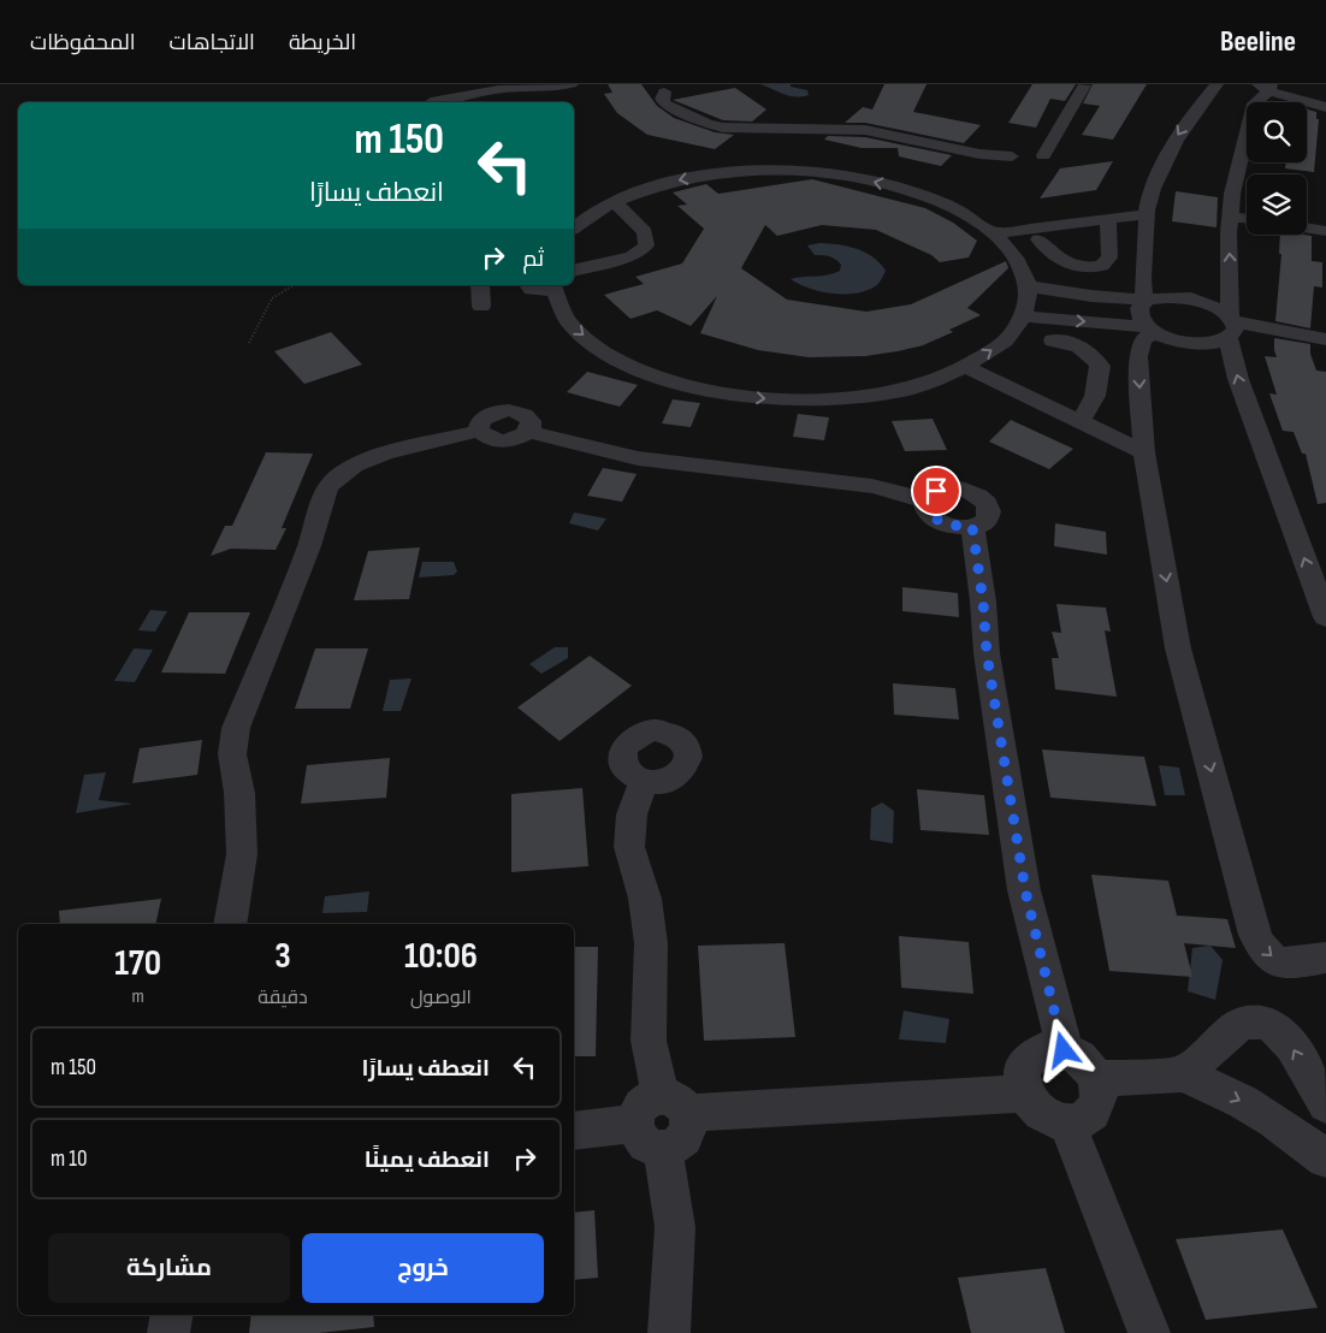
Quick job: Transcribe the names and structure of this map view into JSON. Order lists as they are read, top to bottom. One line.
{"page":{"header":"Beeline","nav":["الخريطة","الاتجاهات","المحفوظات"],"turn":["150 m","انعطف يسارًا"],"then":"ثم","eta":["10:06","الوصول","3","دقيقة","170","m"],"list":[{"name":"انعطف يسارًا","value":"150 m"},{"name":"انعطف يمينًا","value":"10 m"}],"buttons":["خروج","مشاركة"]}}
